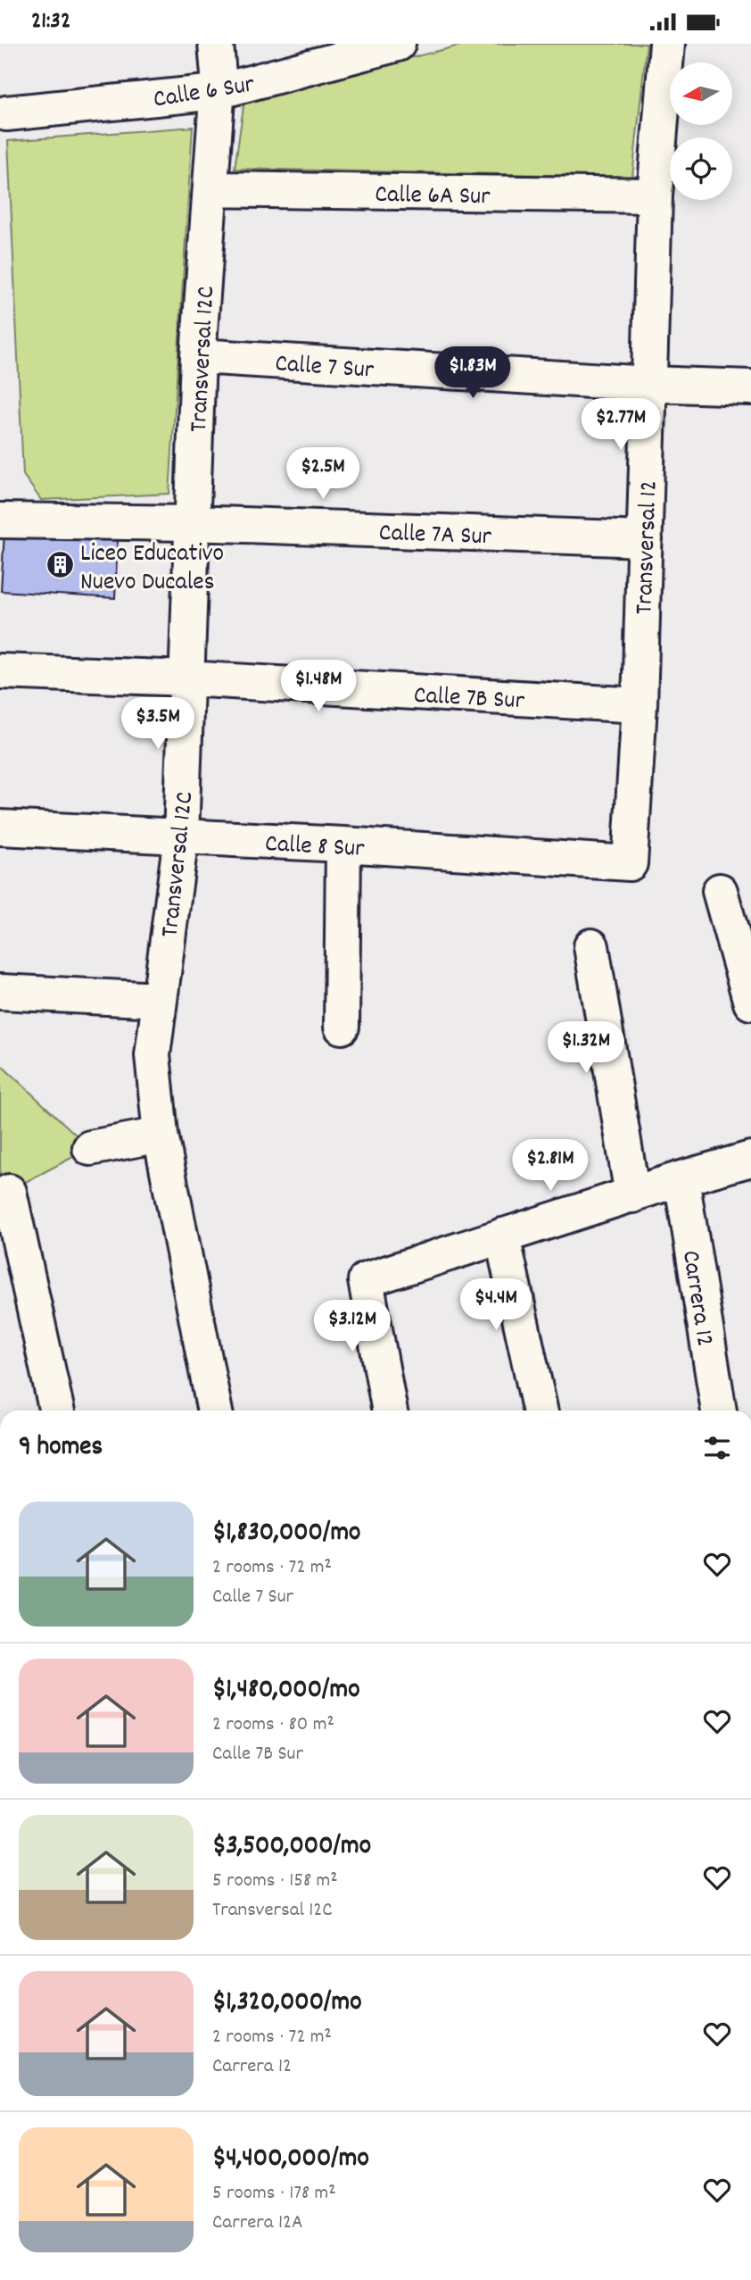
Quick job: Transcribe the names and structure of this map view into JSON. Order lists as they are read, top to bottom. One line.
{"streets":{"street":["Calle 6 Sur","Calle 6A Sur","Transversal 12C","Calle 7 Sur","Calle 7A Sur","Transversal 12","Calle 7B Sur","Calle 8 Sur","Carrera 12"]},"crossings":[["Calle 6 Sur","Transversal 12C"],["Calle 6A Sur","Transversal 12C"],["Calle 6A Sur","Transversal 12"],["Transversal 12C","Calle 7 Sur"],["Transversal 12C","Calle 7A Sur"],["Transversal 12C","Calle 7B Sur"],["Transversal 12C","Calle 8 Sur"],["Calle 7 Sur","Transversal 12"],["Calle 7A Sur","Transversal 12"],["Transversal 12","Calle 7B Sur"],["Transversal 12","Calle 8 Sur"]],"places":{"building":["Liceo Educativo Nuevo Ducales"]},"north":"left","page":{"status":"21:32","price":["$1.83M","$2.77M","$2.5M","$1.48M","$3.5M","$1.32M","$2.81M","$4.4M","$3.12M"],"heading":"9 homes","list":[{"name":"$1,830,000/mo","note":"2 rooms · 72 m² · Calle 7 Sur"},{"name":"$1,480,000/mo","note":"2 rooms · 80 m² · Calle 7B Sur"},{"name":"$3,500,000/mo","note":"5 rooms · 158 m² · Transversal 12C"},{"name":"$1,320,000/mo","note":"2 rooms · 72 m² · Carrera 12"},{"name":"$4,400,000/mo","note":"5 rooms · 178 m² · Carrera 12A"}]}}
